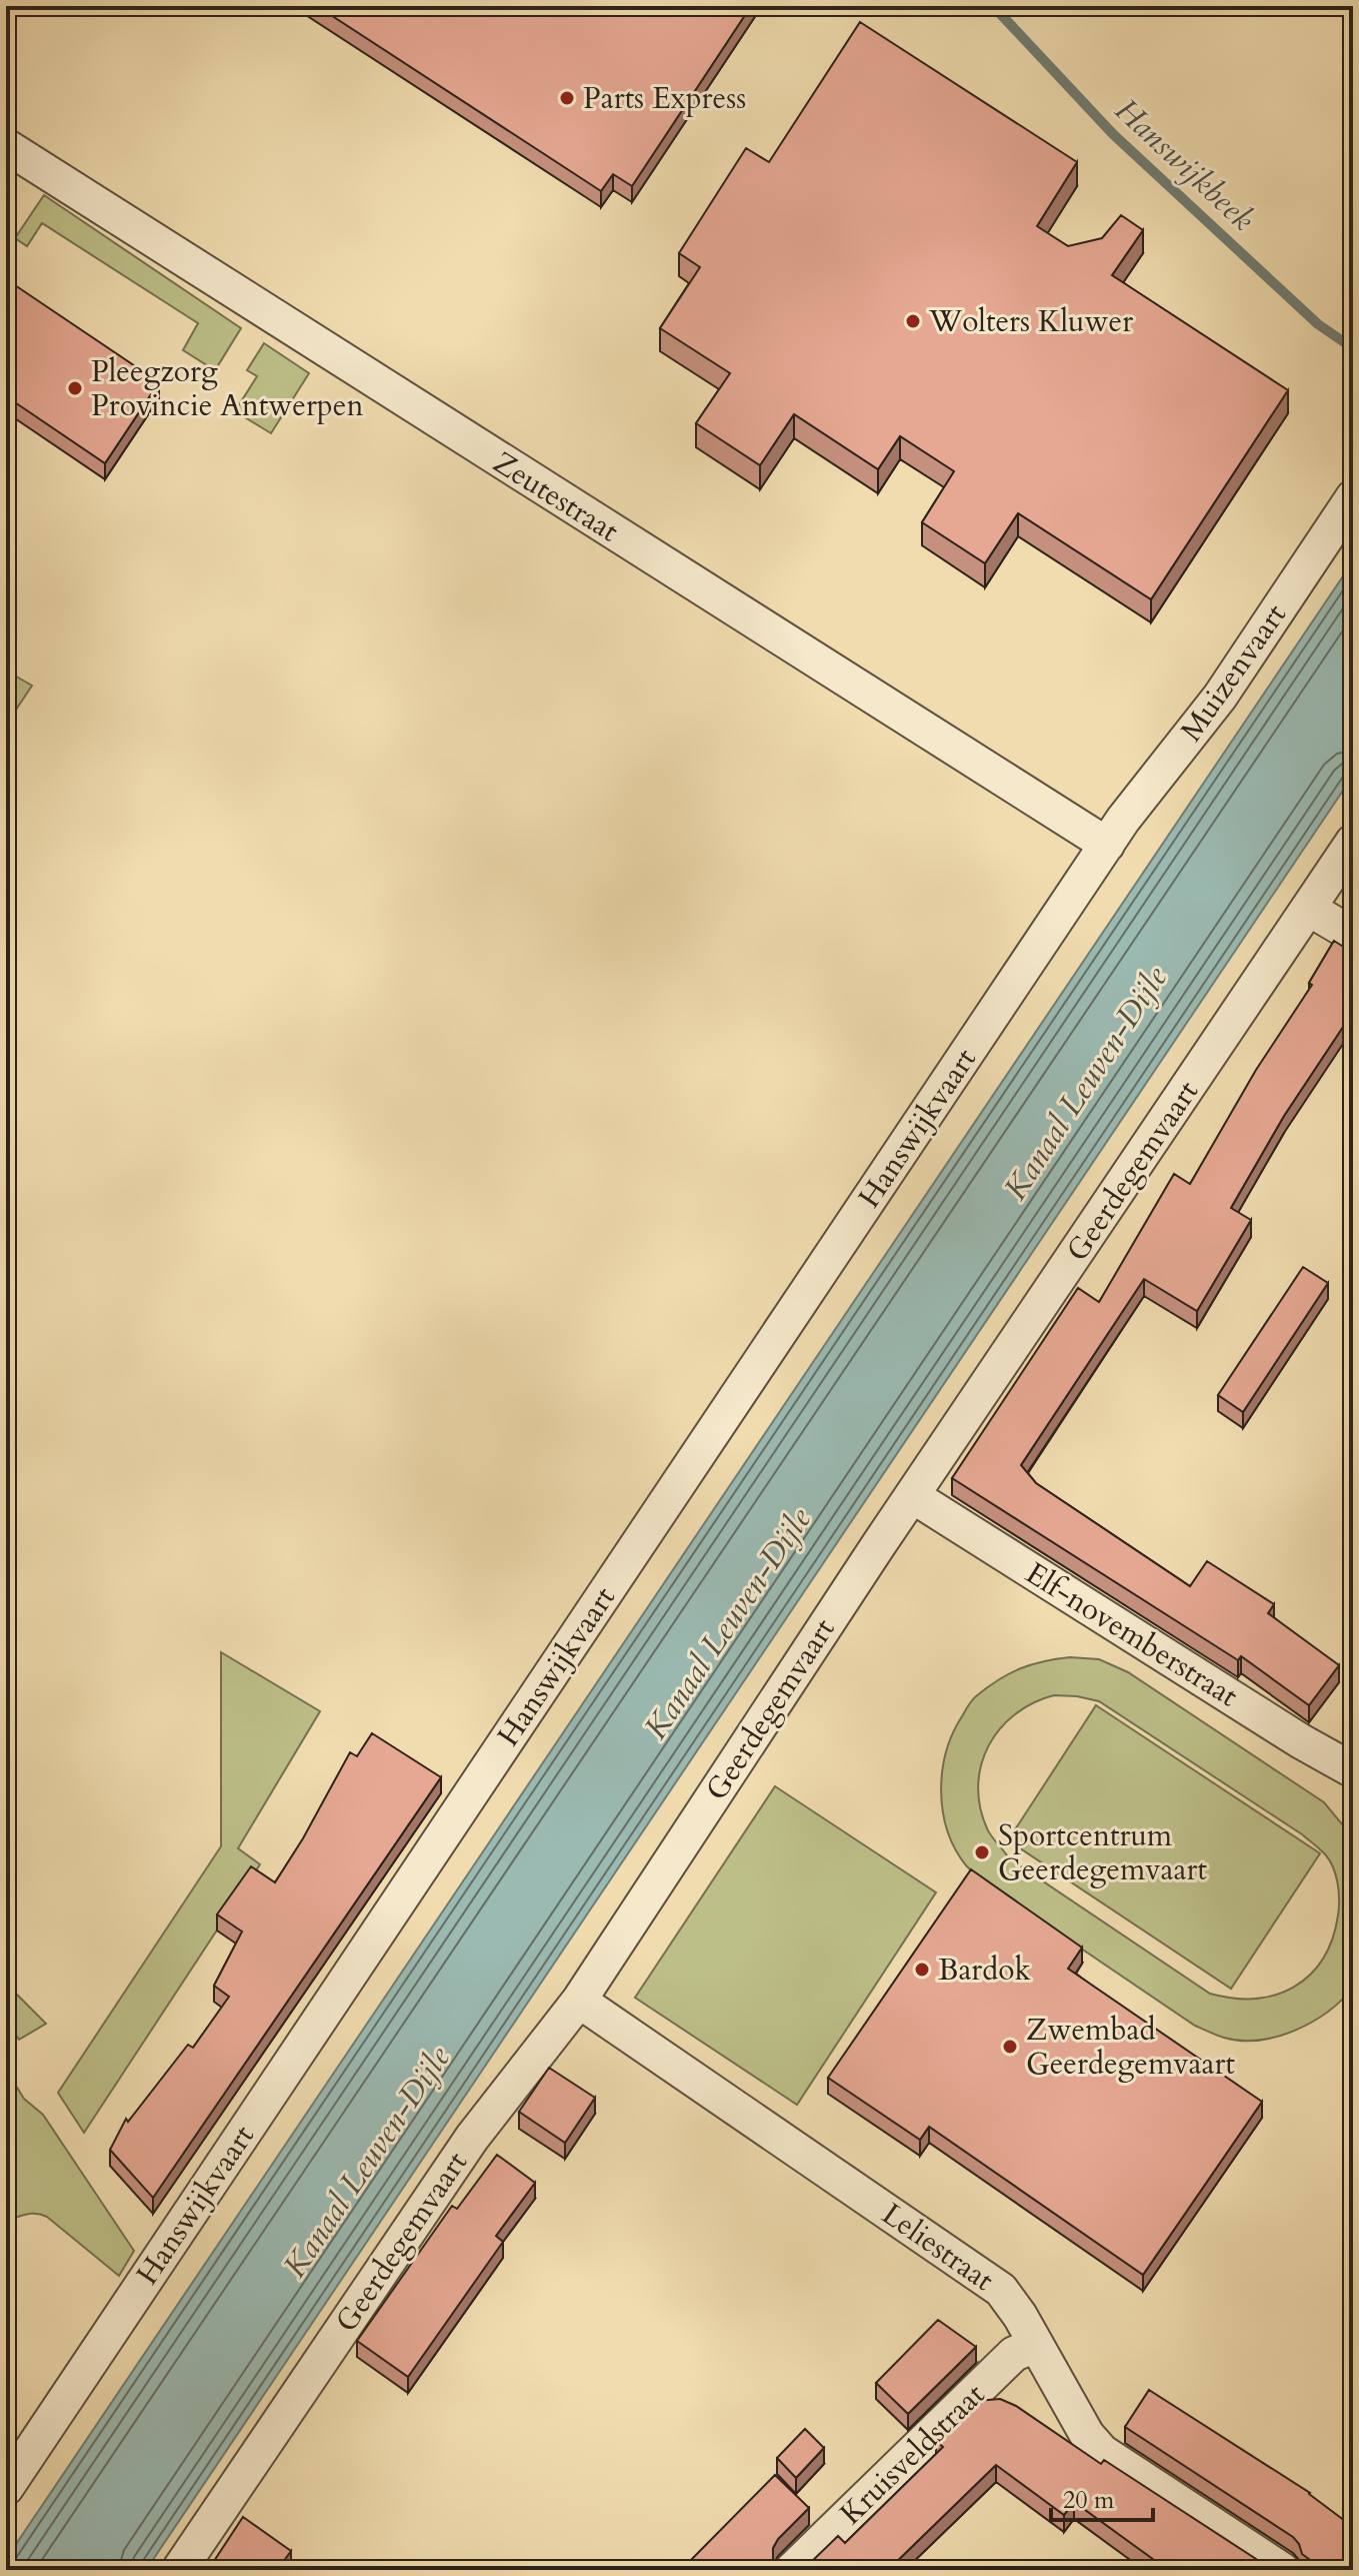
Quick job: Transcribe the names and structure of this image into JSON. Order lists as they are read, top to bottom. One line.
{"streets":{"street":["Zeutestraat","Muizenvaart","Hanswijkvaart","Geerdegemvaart","Elf-novemberstraat","Leliestraat","Kruisveldstraat"]},"crossings":[["Zeutestraat","Muizenvaart"],["Zeutestraat","Hanswijkvaart"],["Muizenvaart","Hanswijkvaart"],["Geerdegemvaart","Elf-novemberstraat"],["Geerdegemvaart","Leliestraat"],["Leliestraat","Kruisveldstraat"]],"water":["Hanswijkbeek","Kanaal Leuven-Dijle"],"places":["Parts Express","Wolters Kluwer","Pleegzorg Provincie Antwerpen","Sportcentrum Geerdegemvaart","Bardok","Zwembad Geerdegemvaart"],"scale_bar":"20 m"}
